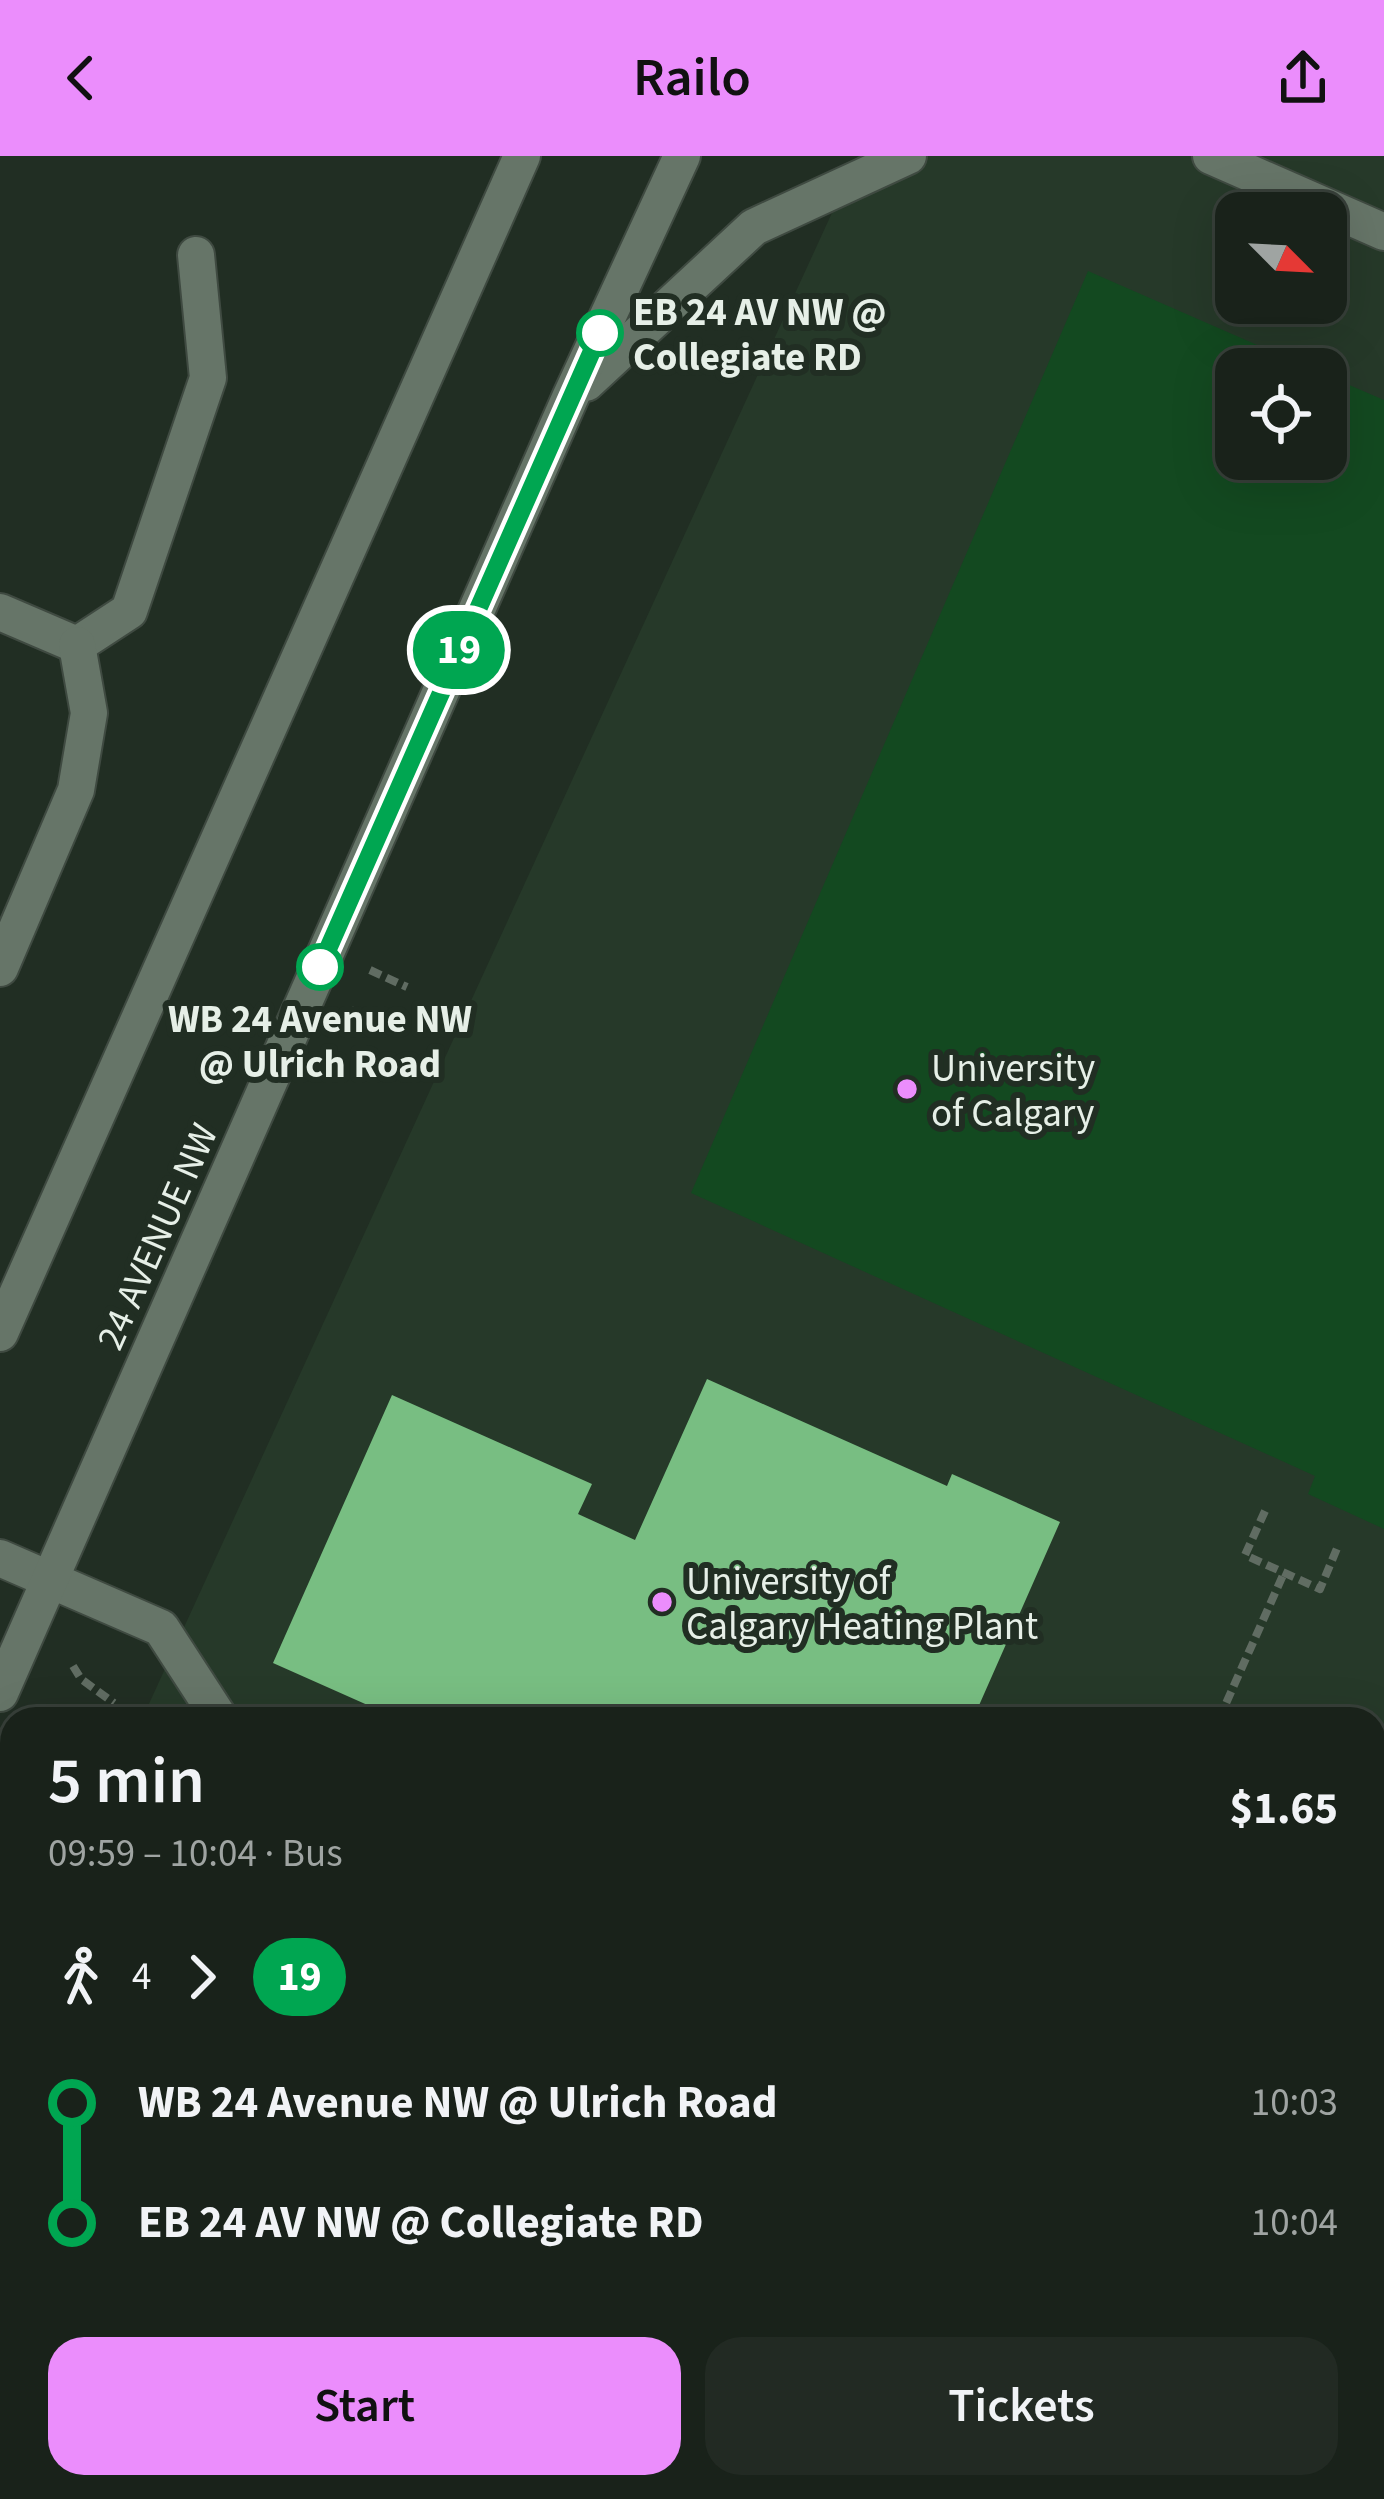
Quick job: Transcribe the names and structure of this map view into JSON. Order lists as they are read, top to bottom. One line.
{"streets":{"street":["24 AVENUE NW"]},"places":["EB 24 AV NW @ Collegiate RD","WB 24 Avenue NW @ Ulrich Road","University of Calgary","University of Calgary Heating Plant"],"lines":["bus line 19"],"north":"bottom right","page":{"header":"Railo","on_map":"19","heading":["5 min","09:59 – 10:04 · Bus","$1.65"],"legs":["4","19"],"list":[{"name":"WB 24 Avenue NW @ Ulrich Road","value":"10:03"},{"name":"EB 24 AV NW @ Collegiate RD","value":"10:04"}],"buttons":["Start","Tickets"]}}
